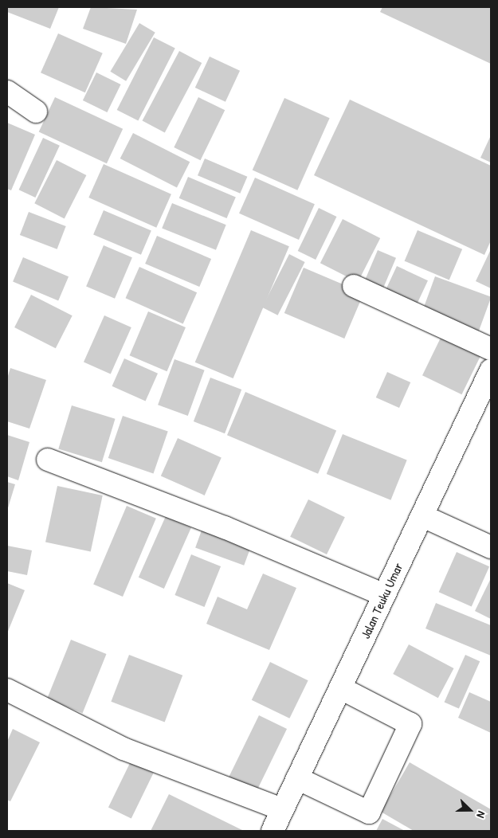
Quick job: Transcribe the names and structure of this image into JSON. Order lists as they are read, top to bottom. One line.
{"streets":{"street":["Jalan Teuku Umar"]},"north":"right"}
